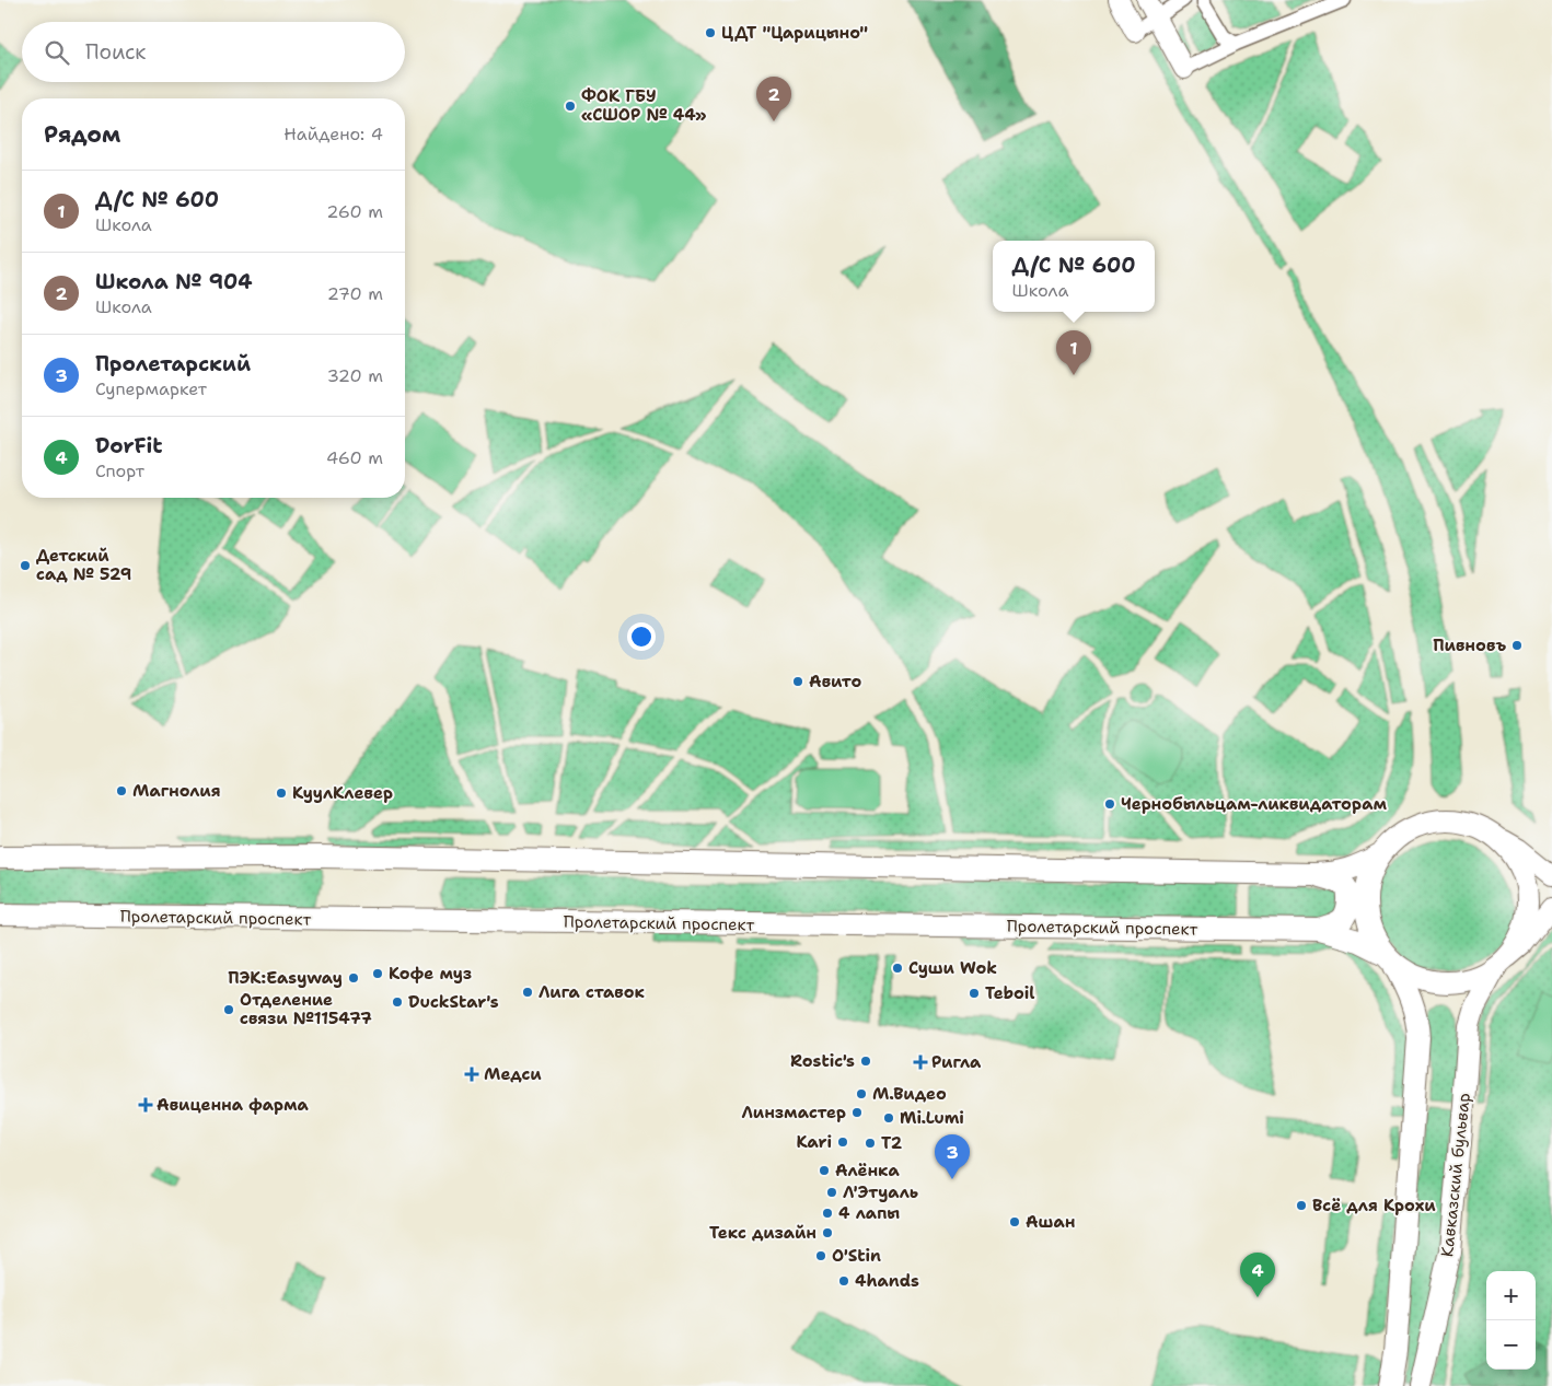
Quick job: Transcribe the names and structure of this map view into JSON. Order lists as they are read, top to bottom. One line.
{"streets":{"main road":["Пролетарский проспект","Кавказский бульвар"]},"crossings":[["Пролетарский проспект","Кавказский бульвар"]],"places":{"other":["ЦДТ \"Царицыно\"","ФОК ГБУ «СШОР № 44»","Детский сад № 529","Пивновъ","Авито","Магнолия","КуулКлевер","Чернобыльцам-ликвидаторам","Суши Wok","Кофе муз","ПЭК:Easyway","Лига ставок","Teboil","DuckStar's","Отделение связи №115477","Rostic's","М.Видео","Линзмастер","Mi.Lumi","Kari","T2","Алёнка","Л'Этуаль","Всё для Крохи","4 лапы","Ашан","Текс дизайн","O'Stin","4hands"],"health":["Ригла","Медси","Авиценна фарма"]},"page":{"search":"Поиск","pins":["2","1","3","4"],"heading":["Рядом","Найдено: 4"],"list":[{"mark":"1","name":"Д/C № 600","note":"Школа","value":"260 m"},{"mark":"2","name":"Школа № 904","note":"Школа","value":"270 m"},{"mark":"3","name":"Пролетарский","note":"Супермаркет","value":"320 m"},{"mark":"4","name":"DorFit","note":"Спорт","value":"460 m"}],"popup":["Д/C № 600","Школа"],"map_buttons":["+","−"]}}
